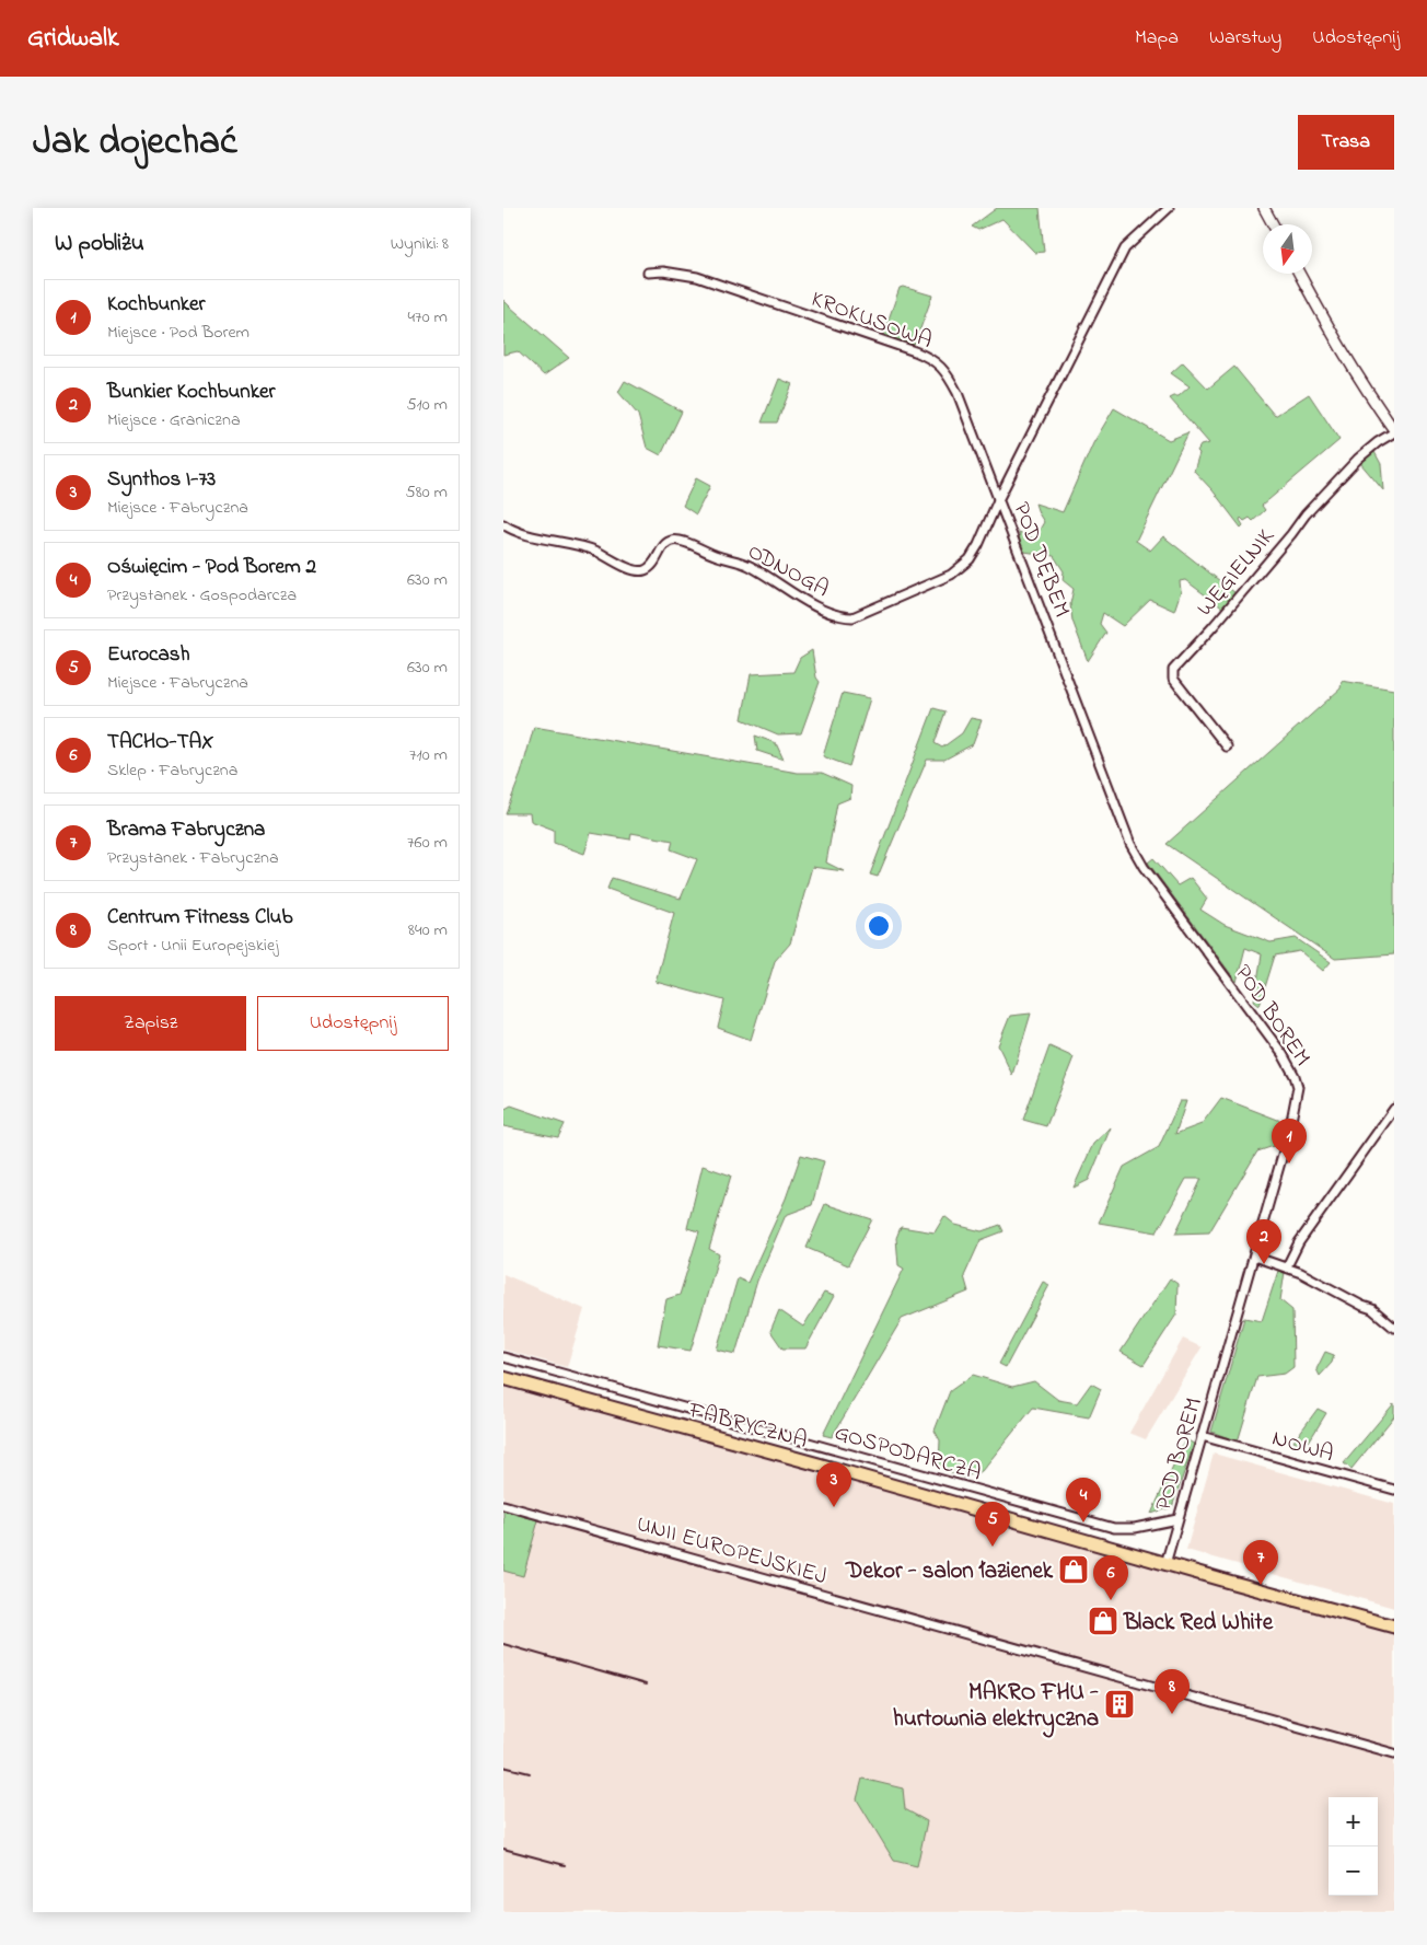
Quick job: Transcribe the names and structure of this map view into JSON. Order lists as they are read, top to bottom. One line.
{"streets":{"main road":["FABRYCZNA"],"street":["KROKUSOWA","POD DĘBEM","ODNOGA","WĘGIELNIK","POD BOREM","NOWA","GOSPODARCZA","UNII EUROPEJSKIEJ"]},"crossings":[["KROKUSOWA","POD DĘBEM"],["KROKUSOWA","ODNOGA"],["POD DĘBEM","ODNOGA"],["POD DĘBEM","POD BOREM"],["POD BOREM","FABRYCZNA"],["POD BOREM","NOWA"],["POD BOREM","GOSPODARCZA"]],"places":{"shop":["Dekor - salon łazienek","Black Red White"],"building":["MAKRO FHU - hurtownia elektryczna"]},"north":"bottom","page":{"header":"Gridwalk","nav":["Mapa","Warstwy","Udostępnij"],"title":"Jak dojechać","buttons":["Trasa",["Zapisz","Udostępnij"]],"heading":["W pobliżu","Wyniki: 8"],"list":[{"mark":"1","name":"Kochbunker","note":"Miejsce · Pod Borem","value":"470 m"},{"mark":"2","name":"Bunkier Kochbunker","note":"Miejsce · Graniczna","value":"510 m"},{"mark":"3","name":"Synthos I-73","note":"Miejsce · Fabryczna","value":"580 m"},{"mark":"4","name":"Oświęcim - Pod Borem 2","note":"Przystanek · Gospodarcza","value":"630 m"},{"mark":"5","name":"Eurocash","note":"Miejsce · Fabryczna","value":"630 m"},{"mark":"6","name":"TACHO-TAX","note":"Sklep · Fabryczna","value":"710 m"},{"mark":"7","name":"Brama Fabryczna","note":"Przystanek · Fabryczna","value":"760 m"},{"mark":"8","name":"Centrum Fitness Club","note":"Sport · Unii Europejskiej","value":"840 m"}],"pins":["1","2","3","4","5","7","6","8"],"map_buttons":["+","−"]}}
